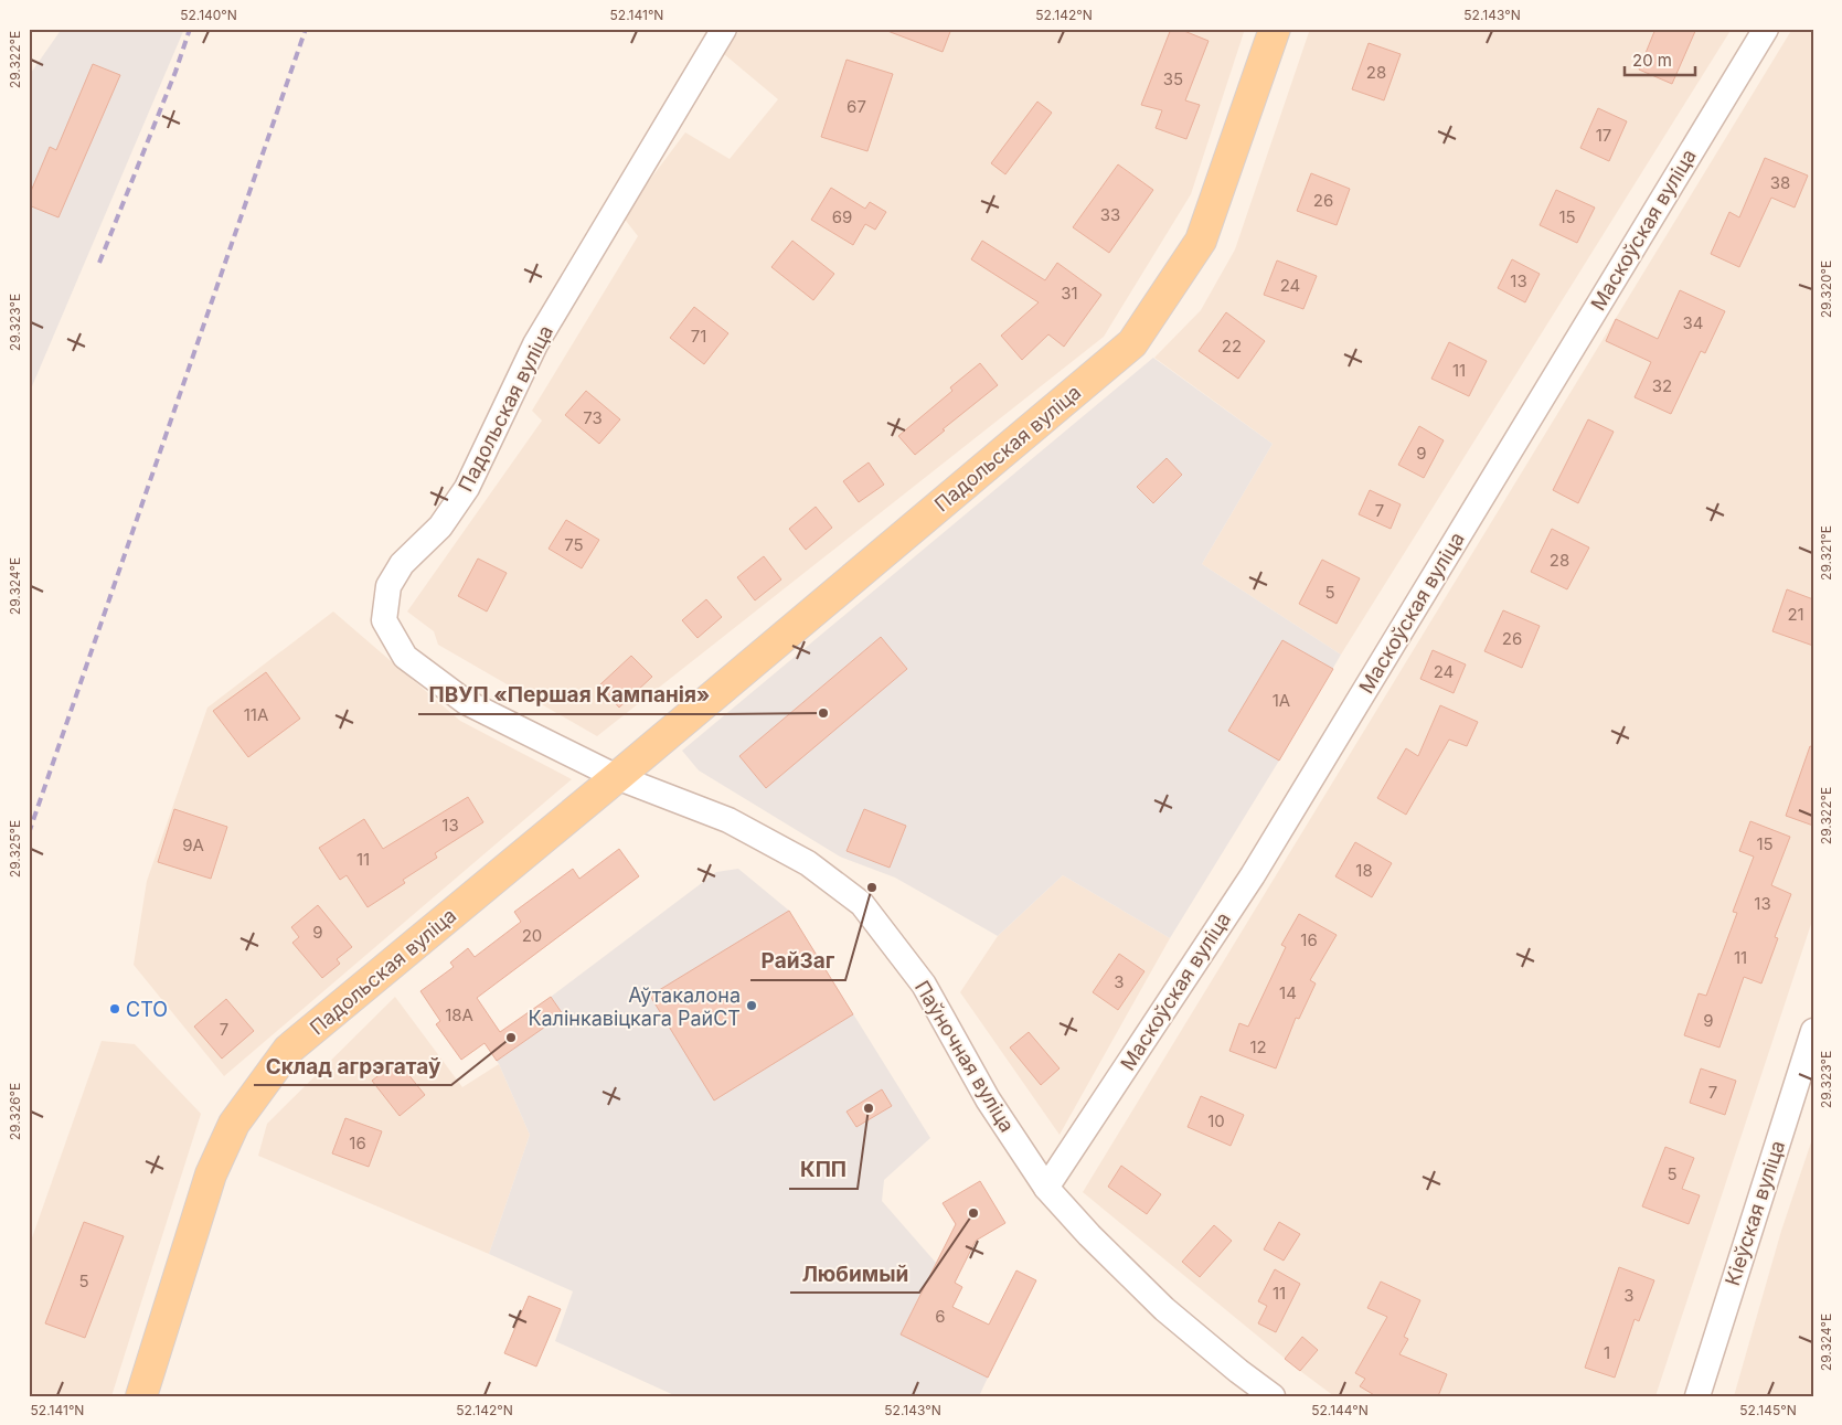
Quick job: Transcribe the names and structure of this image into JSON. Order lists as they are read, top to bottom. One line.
{"streets":{"main road":["Падольская вуліца"],"street":["Маскоўская вуліца","Паўночная вуліца","Кіеўская вуліца"]},"crossings":[["Маскоўская вуліца","Паўночная вуліца"],["Падольская вуліца","Паўночная вуліца"]],"places":["ПВУП «Першая Кампанія»","РайЗаг","Аўтакалона Калінкавіцкага РайСТ","СТО","Склад агрэгатаў","КПП","Любимый"],"house_numbers":["28","35","67","17","38","26","33","69","15","13","24","31","34","71","22","11","32","73","9","7","75","28","5","21","26","24","1А","11А","13","15","9А","11","18","13","9","20","16","11","3","14","18А","9","7","12","7","10","16","5","5","11","3","6","1"],"scale_bar":"20 m","coordinates":["52.140°N","52.141°N","52.142°N","52.143°N","29.322°E","29.320°E","29.323°E","29.321°E","29.324°E","29.325°E","29.326°E","52.144°N","52.145°N"]}
